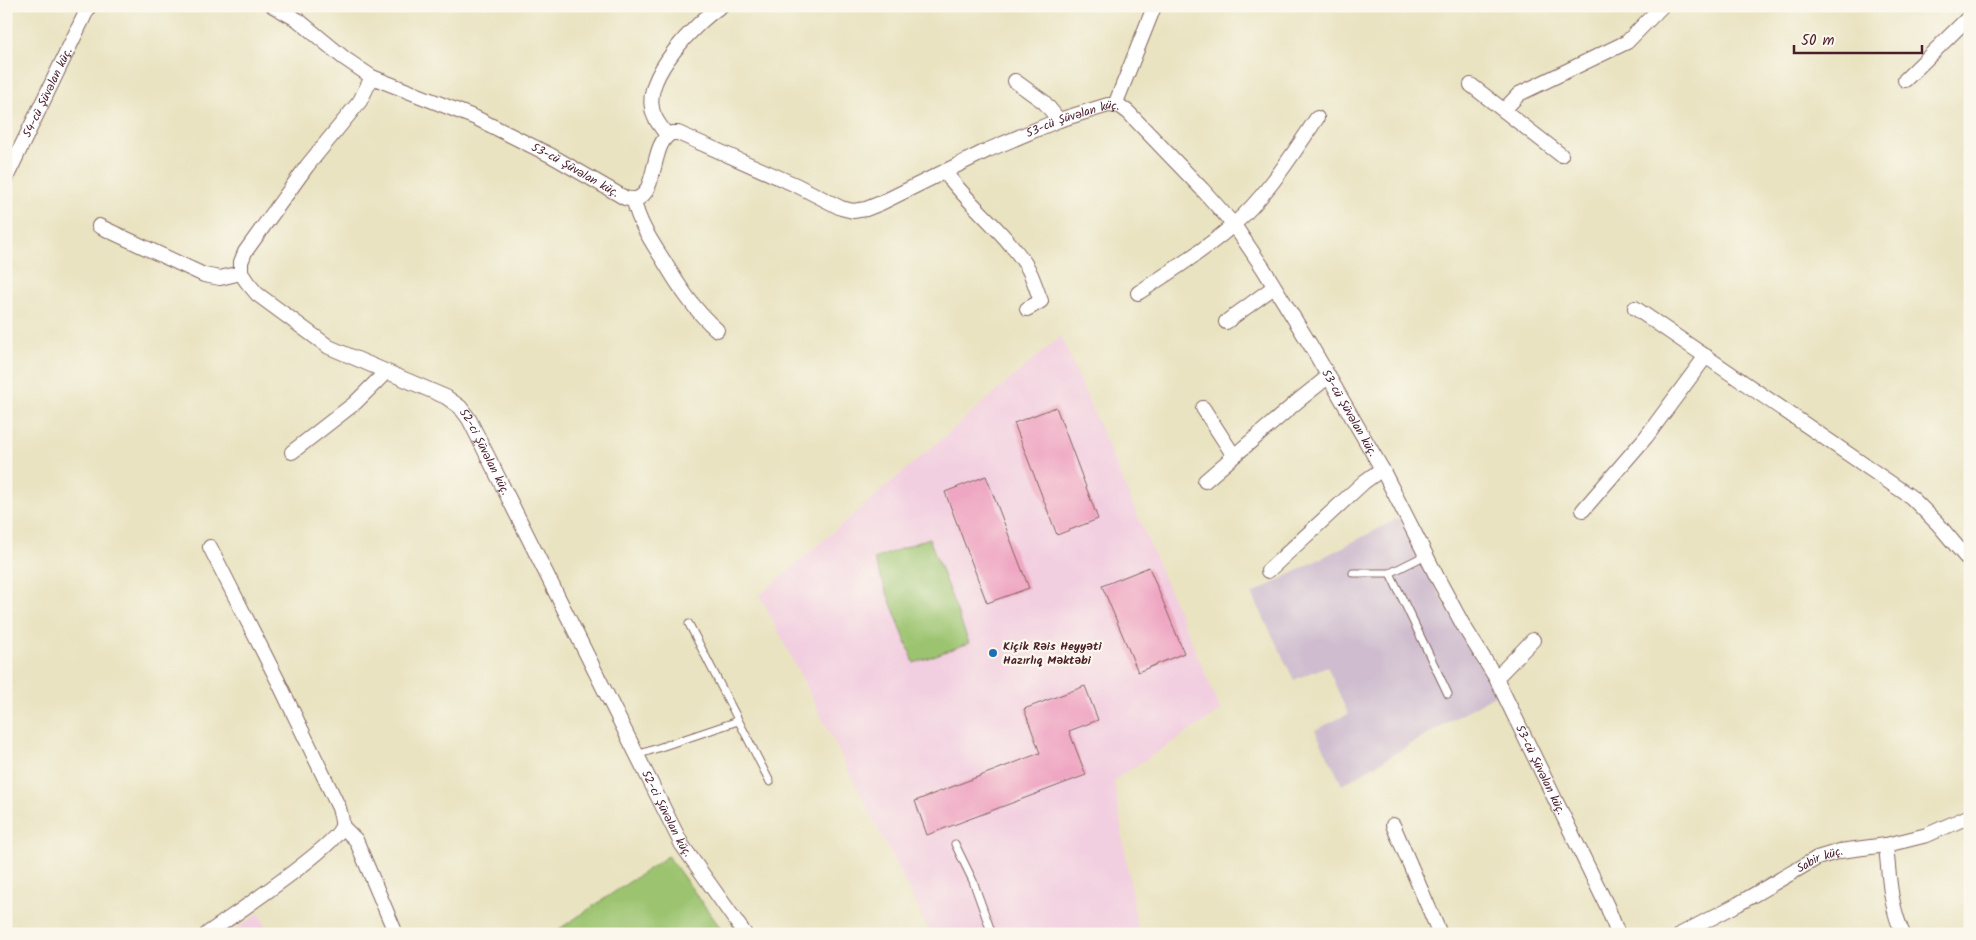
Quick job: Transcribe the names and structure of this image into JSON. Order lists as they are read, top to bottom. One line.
{"streets":{"street":["54-cü Şüvəlan küç.","53-cü Şüvəlan küç.","52-ci Şüvəlan küç.","Sabir küç."]},"places":["Kiçik Rəis Heyyəti Hazırlıq Məktəbi"],"scale_bar":"50 m"}
